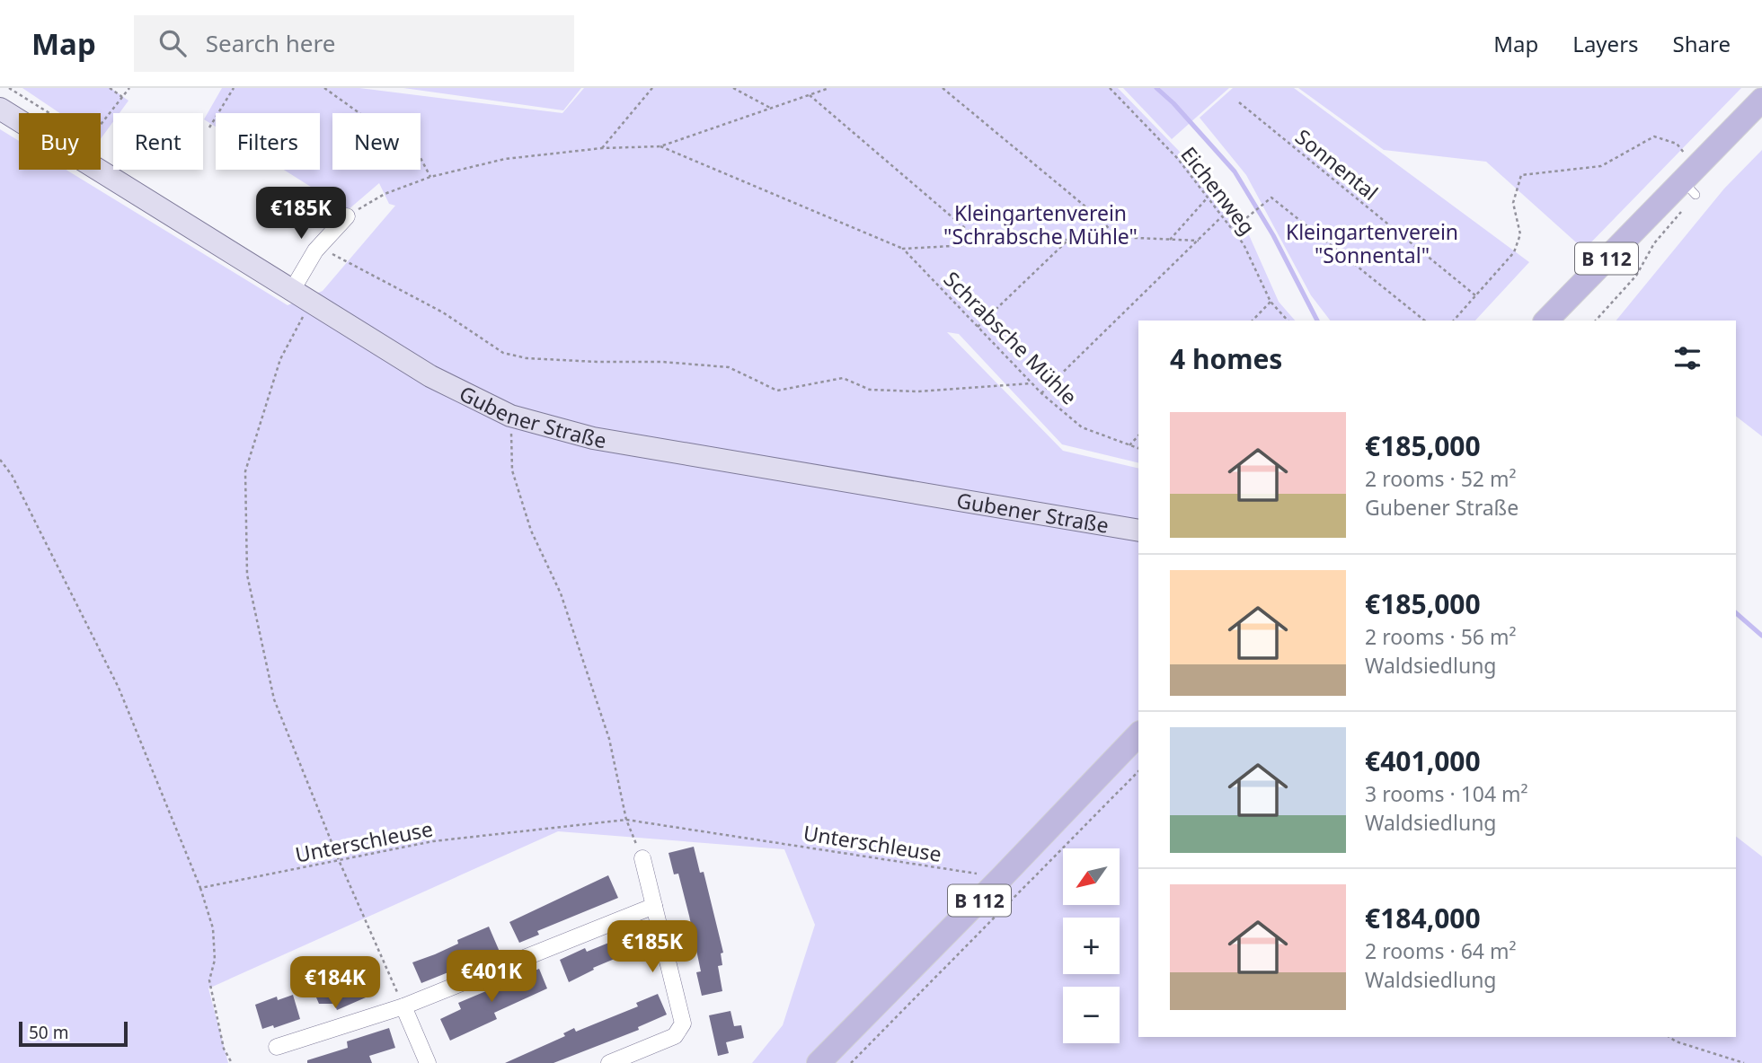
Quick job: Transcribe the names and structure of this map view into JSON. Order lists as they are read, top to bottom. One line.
{"streets":{"main road":["B 112","Gubener Straße"],"path":["Sonnental","Eichenweg","Schrabsche Mühle","Unterschleuse"]},"crossings":[["B 112","Unterschleuse"]],"parks":["Kleingartenverein \"Schrabsche Mühle\"","Kleingartenverein \"Sonnental\""],"scale_bar":"50 m","north":"bottom left","page":{"header":"Map","search":"Search here","nav":["Map","Layers","Share"],"chip":["Buy","Rent","Filters","New"],"price":["€185K","€185K","€401K","€184K"],"heading":"4 homes","list":[{"name":"€185,000","note":"2 rooms · 52 m² · Gubener Straße"},{"name":"€185,000","note":"2 rooms · 56 m² · Waldsiedlung"},{"name":"€401,000","note":"3 rooms · 104 m² · Waldsiedlung"},{"name":"€184,000","note":"2 rooms · 64 m² · Waldsiedlung"}],"map_buttons":["+","−"],"scale":"50 m"}}
